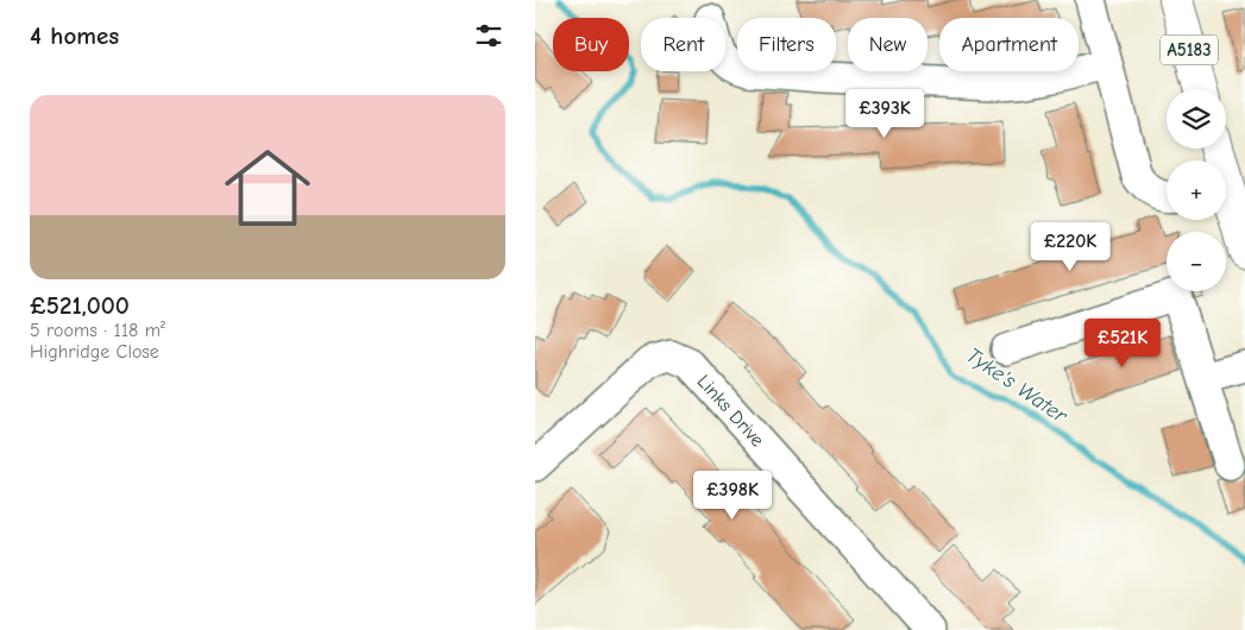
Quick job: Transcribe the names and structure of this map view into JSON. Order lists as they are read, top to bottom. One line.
{"streets":{"main road":["A5183"],"street":["Links Drive"]},"water":["Tyke's Water"],"page":{"heading":"4 homes","chip":["Buy","Rent","Filters","New","Apartment"],"list":[{"name":"£521,000","note":"5 rooms · 118 m² · Highridge Close"}],"map_buttons":["+","−"],"price":["£393K","£220K","£521K","£398K"]}}
